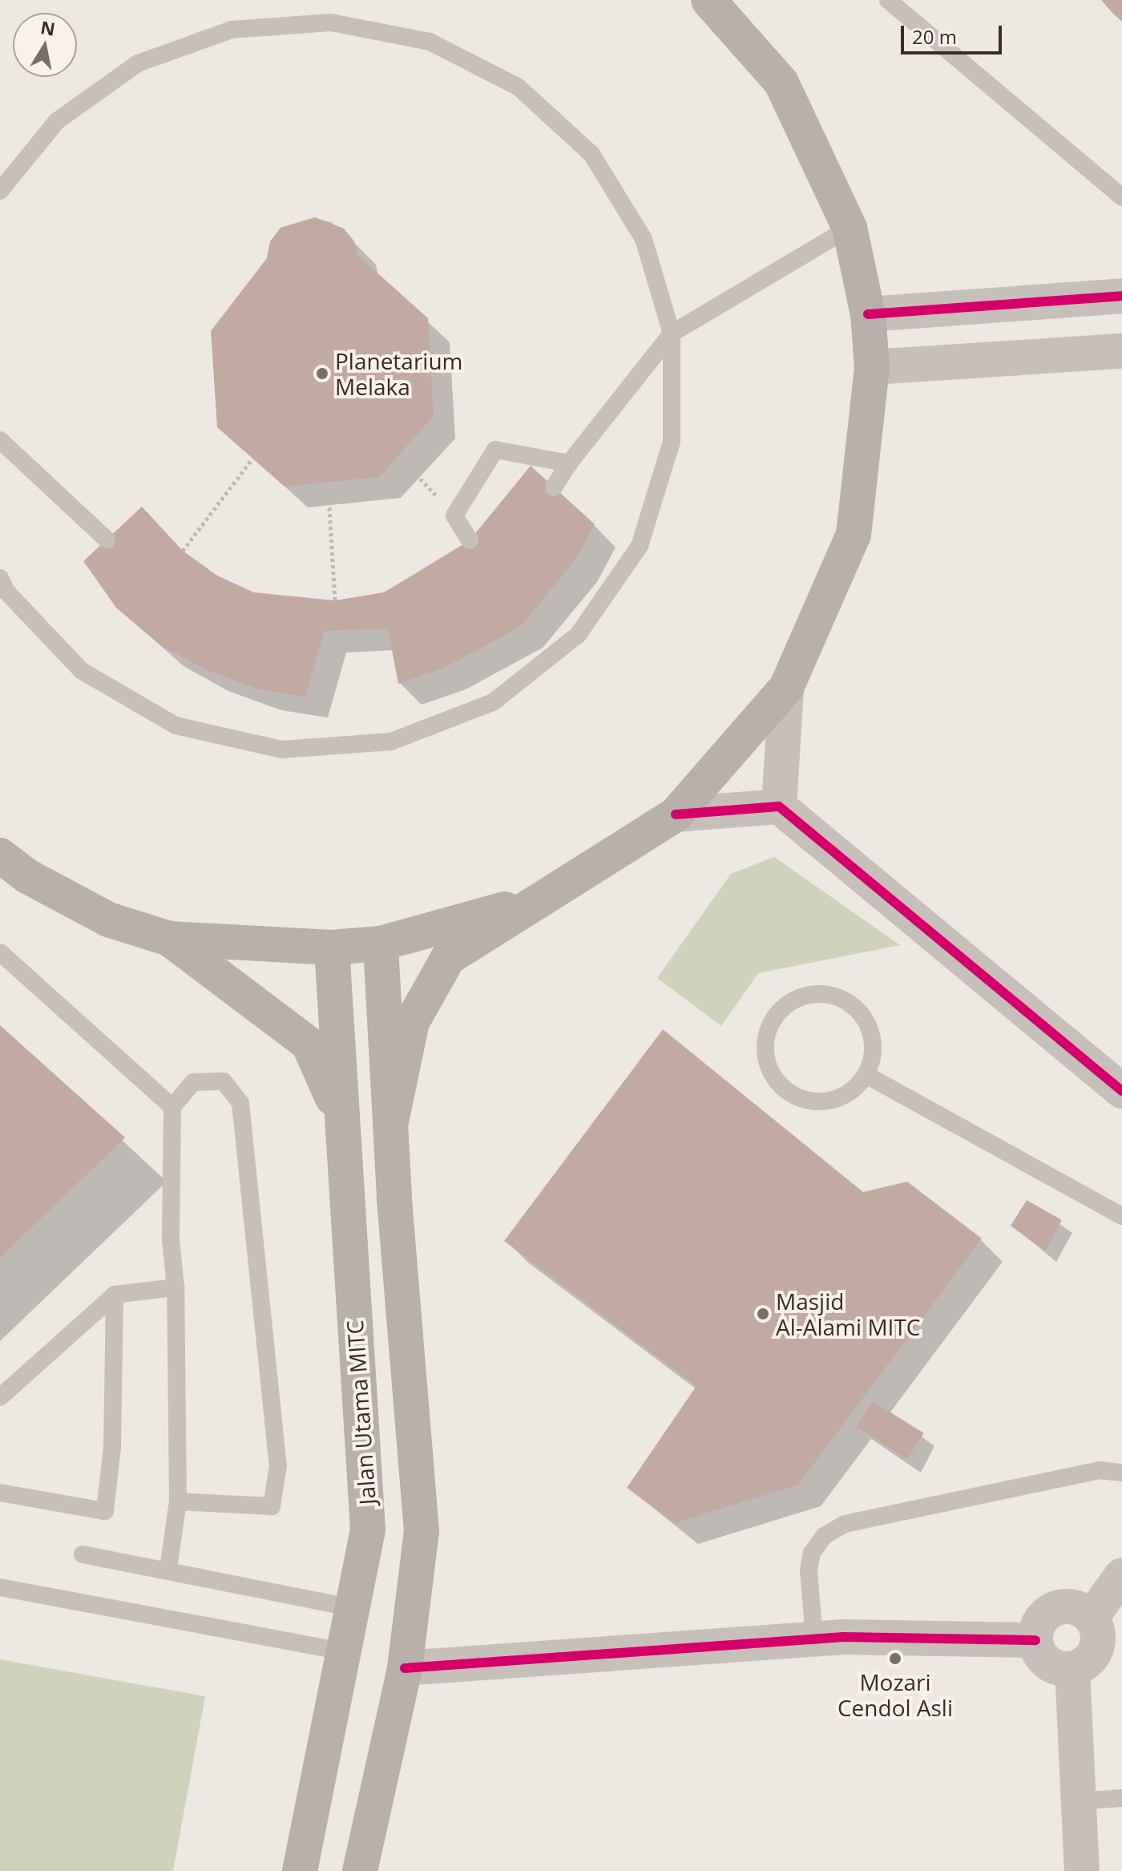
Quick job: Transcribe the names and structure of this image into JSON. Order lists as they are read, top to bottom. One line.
{"streets":{"main road":["Jalan Utama MITC"]},"places":["Planetarium Melaka","Masjid Al-Alami MITC","Mozari Cendol Asli"],"scale_bar":"20 m","north":"top"}
